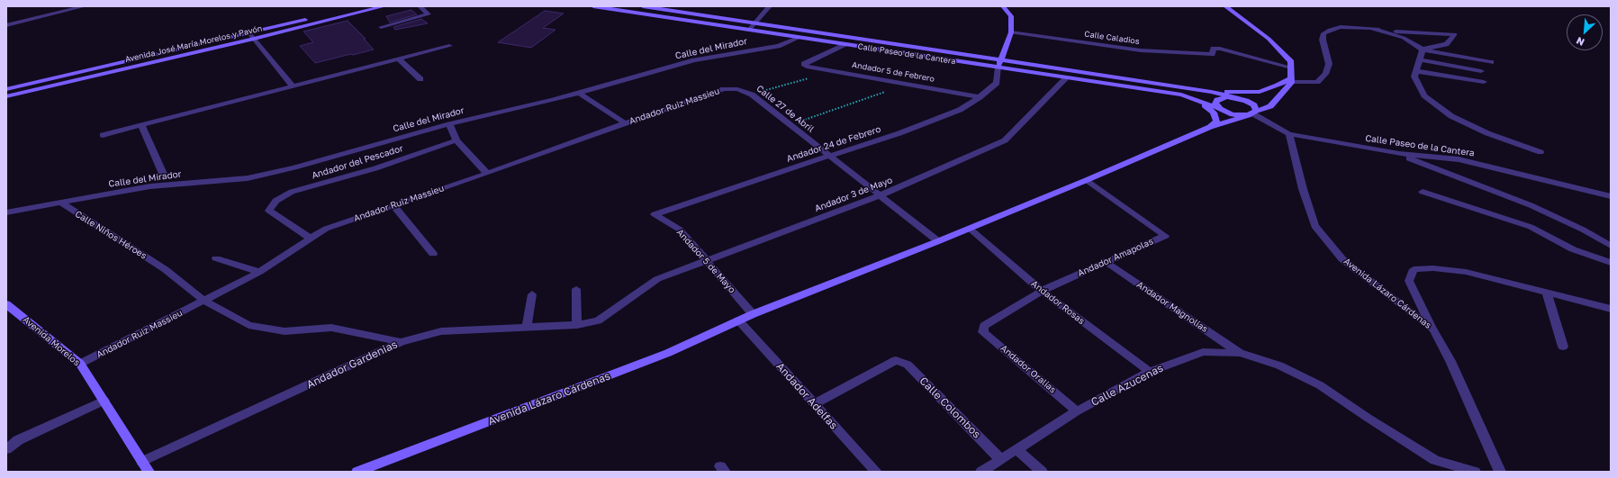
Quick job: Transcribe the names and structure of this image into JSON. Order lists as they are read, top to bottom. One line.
{"streets":{"main road":["Avenida José María Morelos y Pavón","Calle Paseo de la Cantera","Avenida Lázaro Cárdenas","Avenida Morelos"],"street":["Calle Caladios","Calle del Mirador","Andador 5 de Febrero","Andador Ruiz Massieu","Calle 27 de Abril","Andador 24 de Febrero","Andador del Pescador","Andador 3 de Mayo","Calle Niños Héroes","Andador Amapolas","Andador 5 de Mayo","Andador Rosas","Andador Magnolias","Andador Gardenias","Andador Oralias","Calle Azucenas","Andador Adelfas","Calle Colombos"]},"crossings":[["Calle del Mirador","Calle Paseo de la Cantera"],["Calle del Mirador","Calle Niños Héroes"],["Calle Paseo de la Cantera","Andador 5 de Febrero"],["Calle Paseo de la Cantera","Andador 24 de Febrero"],["Calle Paseo de la Cantera","Andador 3 de Mayo"],["Calle Paseo de la Cantera","Avenida Lázaro Cárdenas"],["Andador 5 de Febrero","Andador 24 de Febrero"],["Andador Ruiz Massieu","Calle 27 de Abril"],["Andador Ruiz Massieu","Andador del Pescador"],["Andador Ruiz Massieu","Calle Niños Héroes"],["Andador Ruiz Massieu","Avenida Morelos"],["Calle 27 de Abril","Andador 24 de Febrero"],["Calle 27 de Abril","Andador 3 de Mayo"],["Calle 27 de Abril","Avenida Lázaro Cárdenas"],["Andador 24 de Febrero","Andador 5 de Mayo"],["Andador 3 de Mayo","Andador 5 de Mayo"],["Andador 3 de Mayo","Andador Gardenias"],["Calle Niños Héroes","Andador Gardenias"],["Andador Amapolas","Avenida Lázaro Cárdenas"],["Andador Amapolas","Andador Rosas"],["Andador Amapolas","Andador Magnolias"],["Andador Amapolas","Andador Oralias"],["Andador 5 de Mayo","Avenida Lázaro Cárdenas"],["Avenida Lázaro Cárdenas","Andador Rosas"],["Avenida Lázaro Cárdenas","Andador Adelfas"],["Andador Rosas","Calle Azucenas"],["Andador Magnolias","Calle Azucenas"],["Avenida Morelos","Andador Gardenias"],["Andador Oralias","Calle Azucenas"],["Calle Azucenas","Calle Colombos"],["Andador Adelfas","Calle Colombos"]],"north":"bottom left"}
